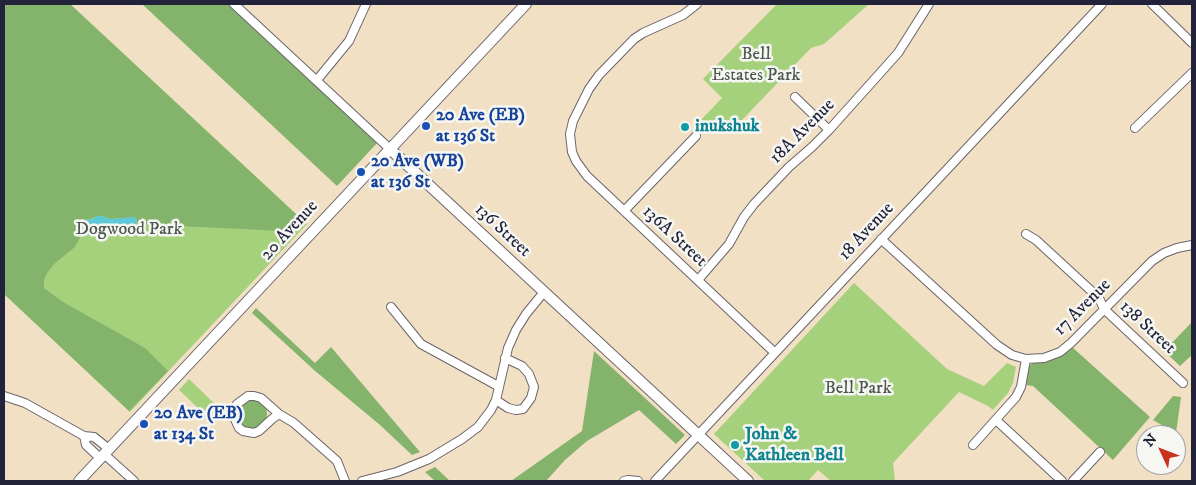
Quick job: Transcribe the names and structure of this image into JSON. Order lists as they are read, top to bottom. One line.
{"streets":{"street":["18A Avenue","20 Avenue","136 Street","18 Avenue","136A Street","17 Avenue","138 Street"]},"crossings":[["18A Avenue","136A Street"],["20 Avenue","136 Street"],["136 Street","18 Avenue"],["18 Avenue","136A Street"],["17 Avenue","138 Street"]],"parks":["Bell Estates Park","Dogwood Park","Bell Park"],"places":["20 Ave (EB) at 136 St","inukshuk","20 Ave (WB) at 136 St","20 Ave (EB) at 134 St","John & Kathleen Bell"],"north":"top left"}
